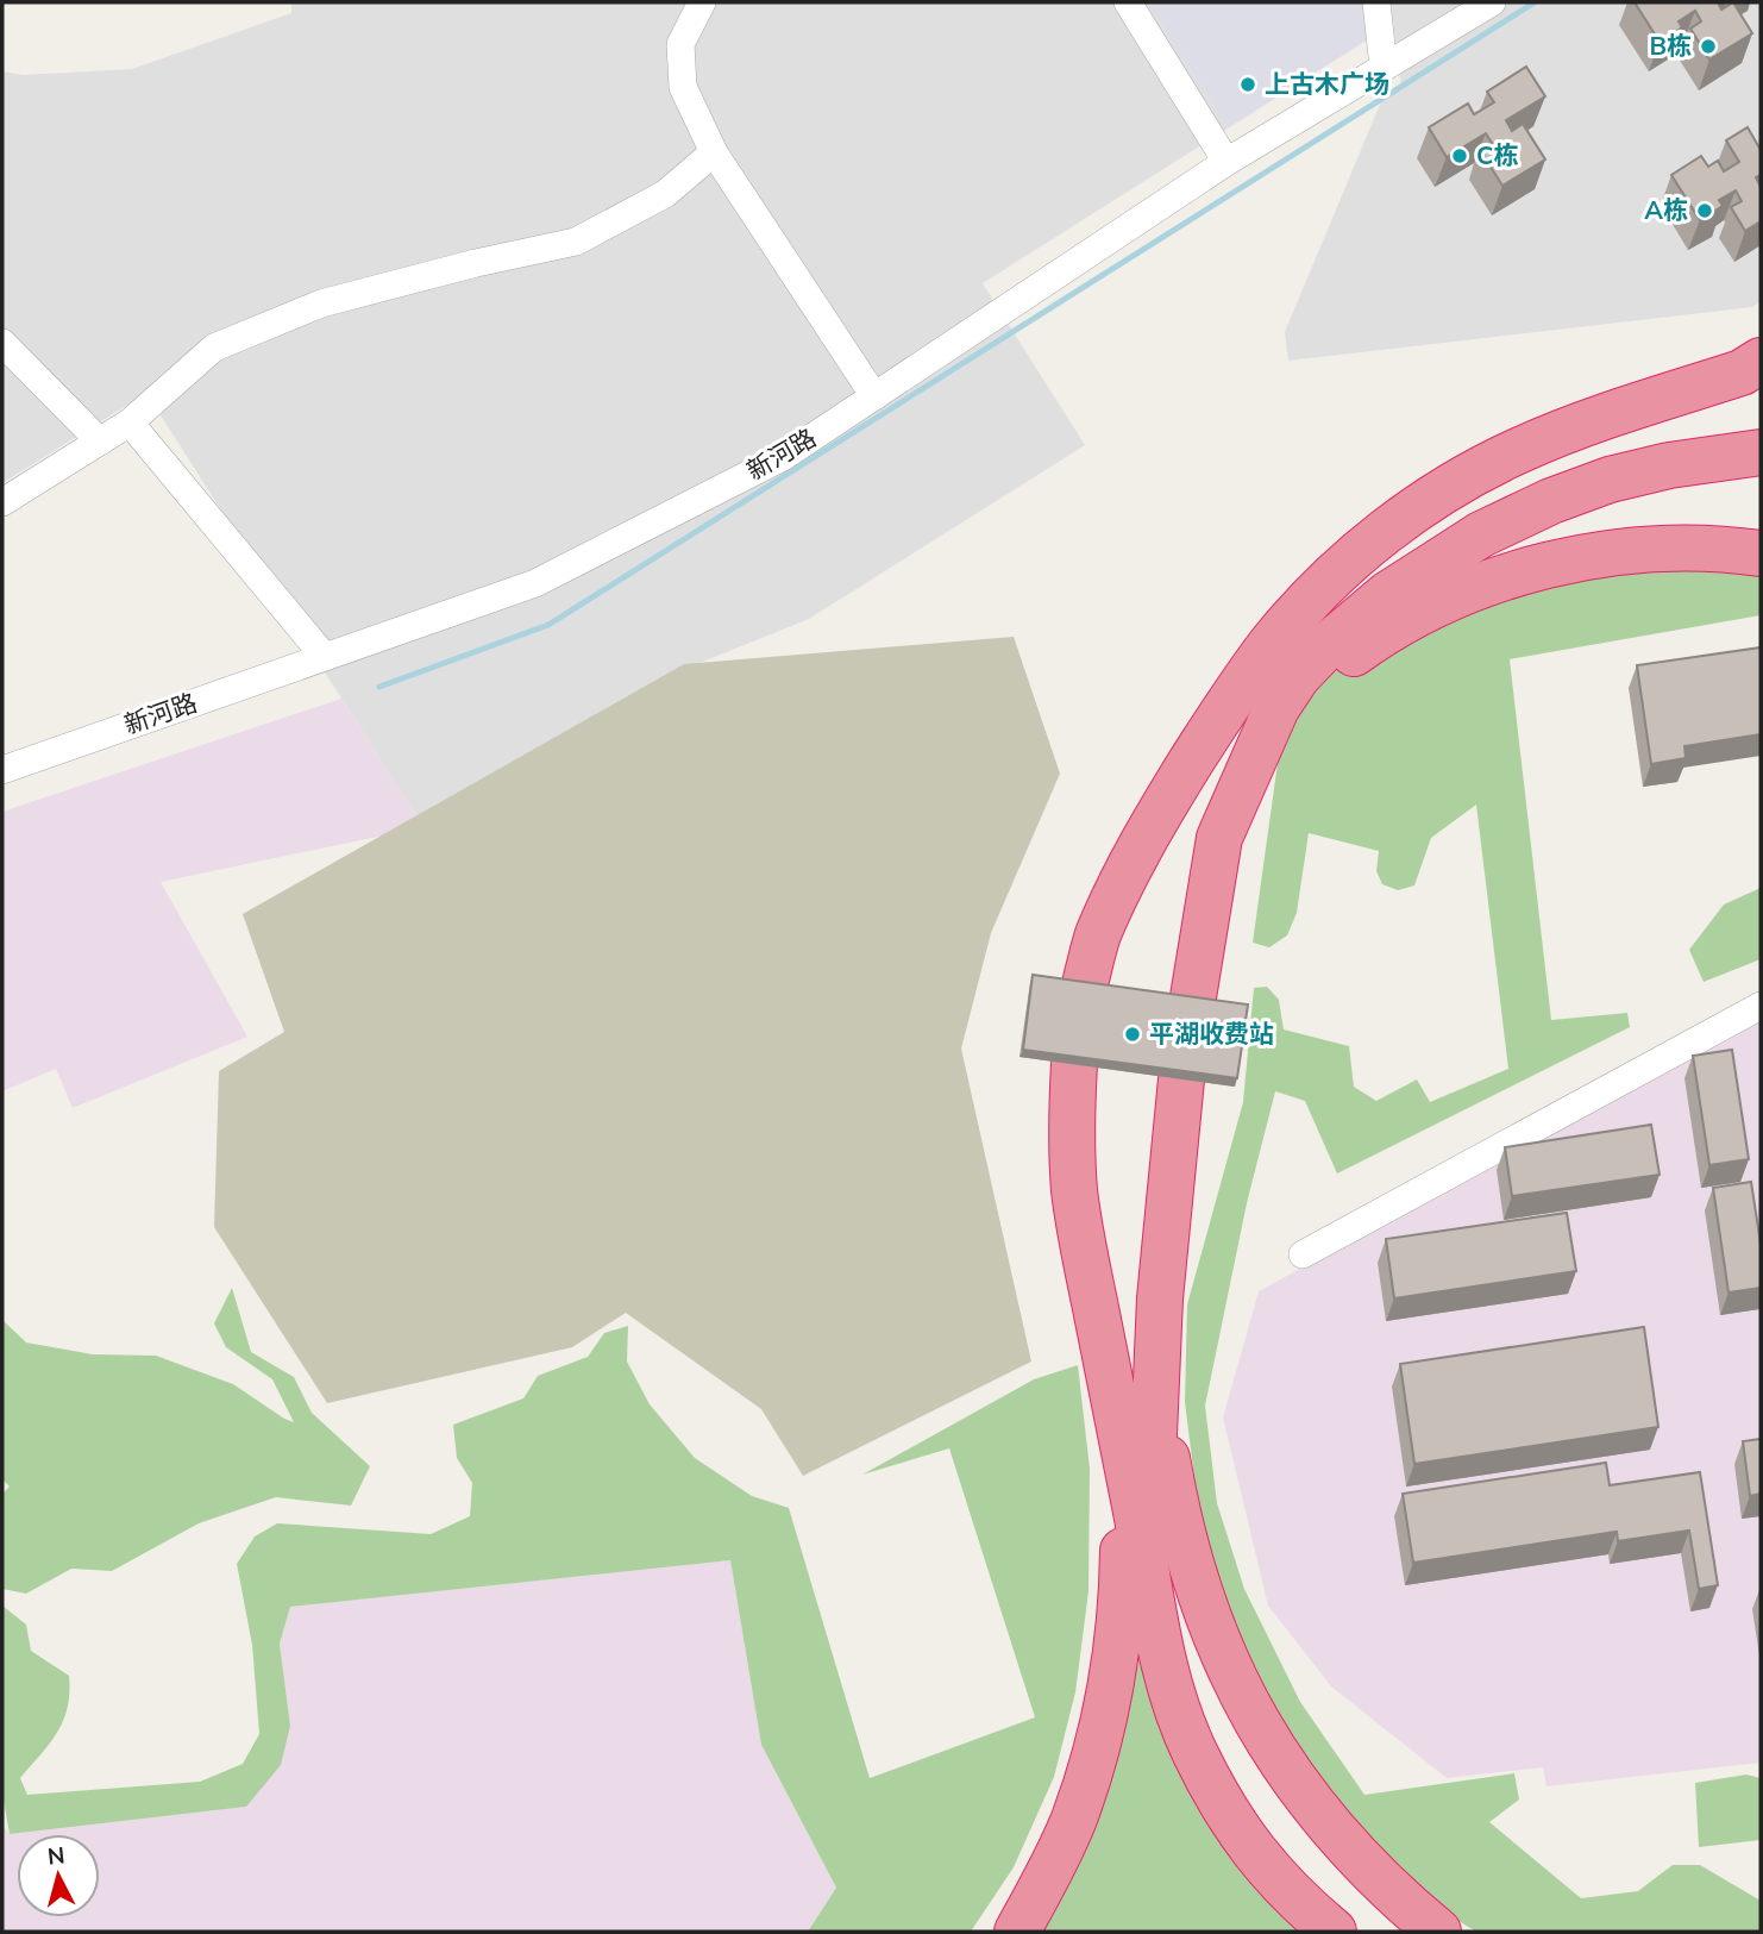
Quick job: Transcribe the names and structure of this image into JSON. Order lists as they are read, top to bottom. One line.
{"streets":{"street":["新河路"]},"places":["B栋","上古木广场","C栋","A栋","平湖收费站"],"north":"top"}
